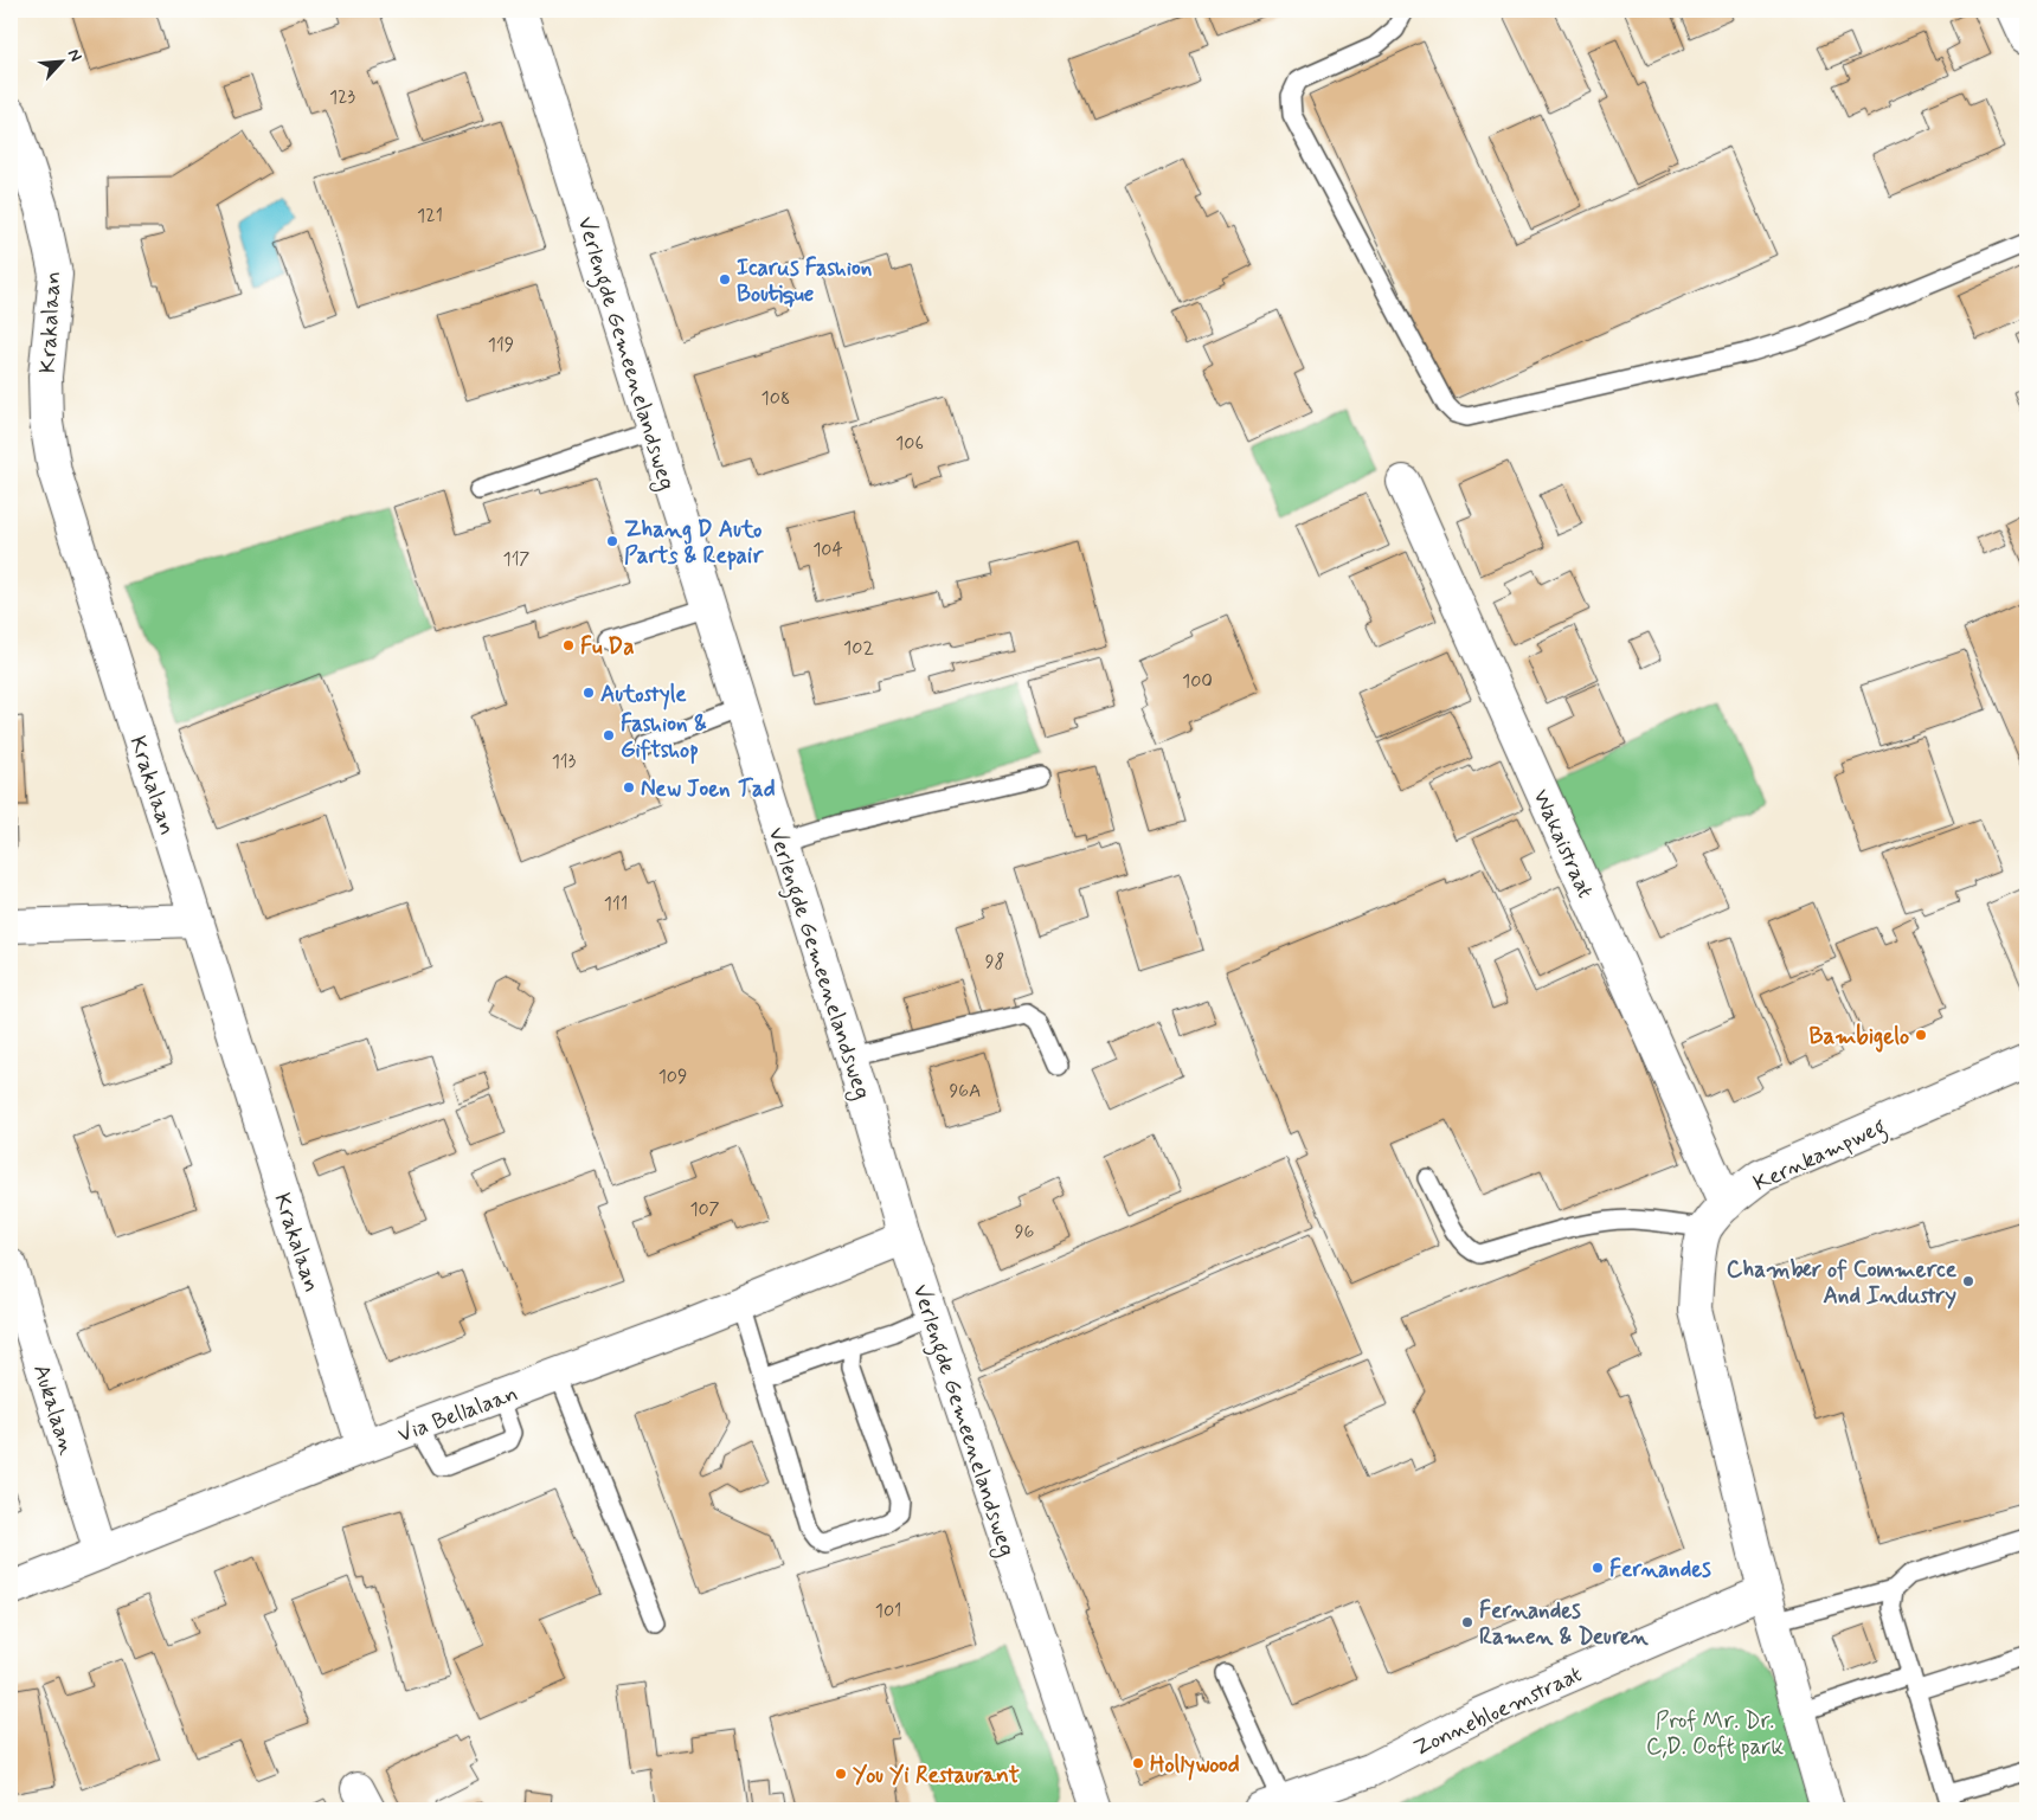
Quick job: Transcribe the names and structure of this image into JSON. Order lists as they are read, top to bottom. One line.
{"streets":{"street":["Krakalaan","Verlengde Gemeenelandsweg","Wakaistraat","Kernkampweg","Aukalaan","Via Bellalaan","Zonnebloemstraat"]},"crossings":[["Krakalaan","Via Bellalaan"],["Verlengde Gemeenelandsweg","Via Bellalaan"],["Wakaistraat","Kernkampweg"],["Aukalaan","Via Bellalaan"]],"parks":["Prof Mr. Dr. C,D. Ooft park"],"places":["Icarus Fashion Boutique","Zhang D Auto Parts & Repair","Fu Da","Autostyle","Fashion & Giftshop","New Joen Tad","Bambigelo","Chamber of Commerce And Industry","Fernandes","Fernandes Ramen & Deuren","Hollywood","You Yi Restaurant"],"house_numbers":["123","121","119","108","106","104","117","102","100","113","111","98","109","96A","107","96","101"],"north":"top right"}
